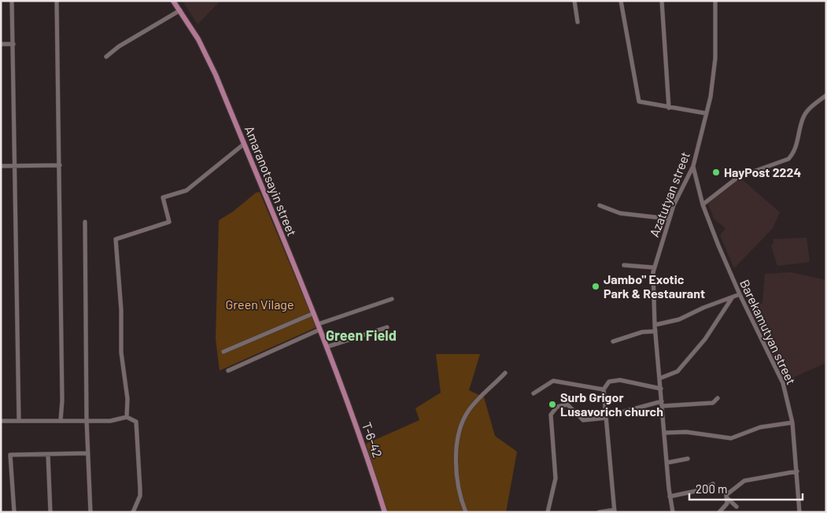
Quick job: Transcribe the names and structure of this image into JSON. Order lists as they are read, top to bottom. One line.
{"streets":{"main road":["Amaranotsayin street","T-6-42"],"street":["Azatutyan street","Barekamutyan street"]},"crossings":[["Amaranotsayin street","T-6-42"],["Azatutyan street","Barekamutyan street"]],"districts":["Green Field"],"parks":["Green Vilage"],"places":["HayPost 2224","Jambo\" Exotic Park & Restaurant","Surb Grigor Lusavorich church"],"scale_bar":"200 m"}
